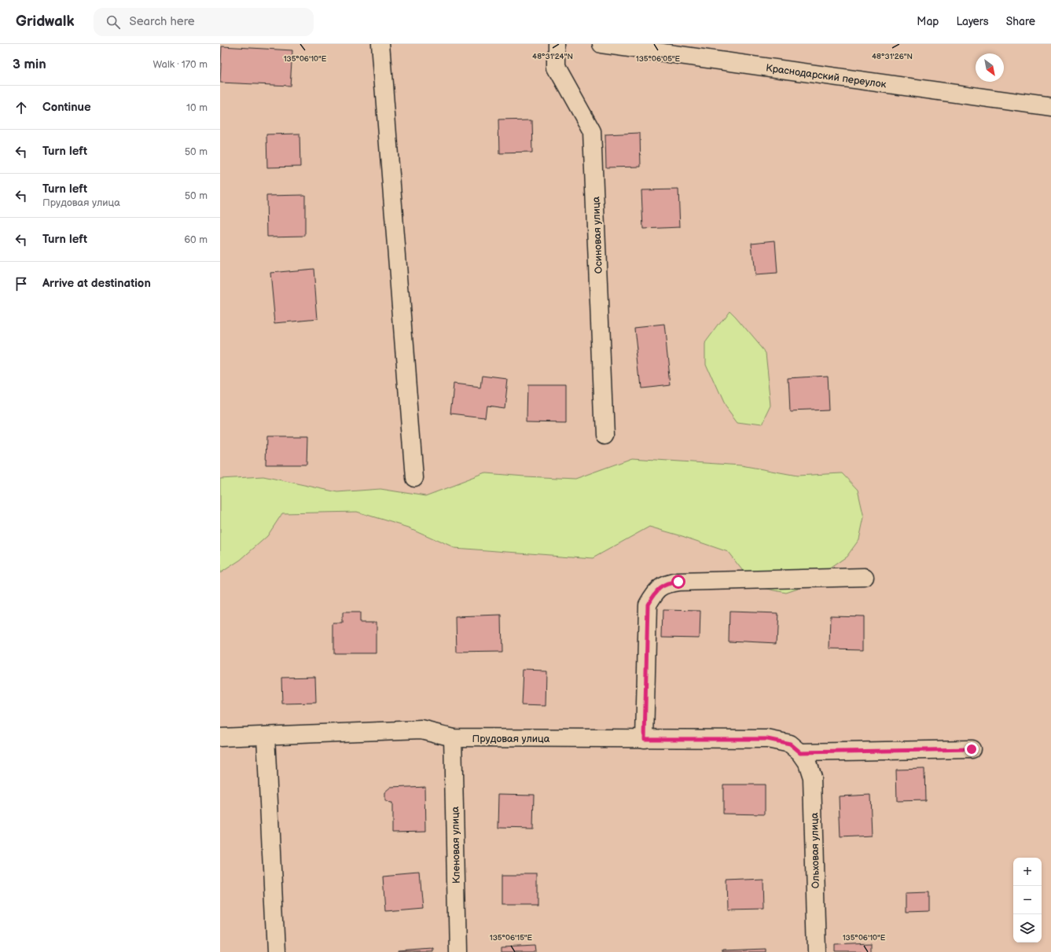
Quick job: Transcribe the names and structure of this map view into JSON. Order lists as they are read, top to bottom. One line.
{"streets":{"street":["Краснодарский переулок","Осиновая улица","Прудовая улица","Кленовая улица","Ольховая улица"]},"crossings":[["Прудовая улица","Кленовая улица"],["Прудовая улица","Ольховая улица"]],"north":"bottom right","page":{"header":"Gridwalk","search":"Search here","nav":["Map","Layers","Share"],"heading":["3 min","Walk · 170 m"],"list":[["Continue","10 m"],["Turn left","50 m"],["Turn left","Прудовая улица","50 m"],["Turn left","60 m"],"Arrive at destination"],"map_buttons":["+","−"]},"coordinates":["48°31'26\"N","48°31'24\"N","135°06'10\"E","135°06'05\"E","135°06'15\"E"]}
